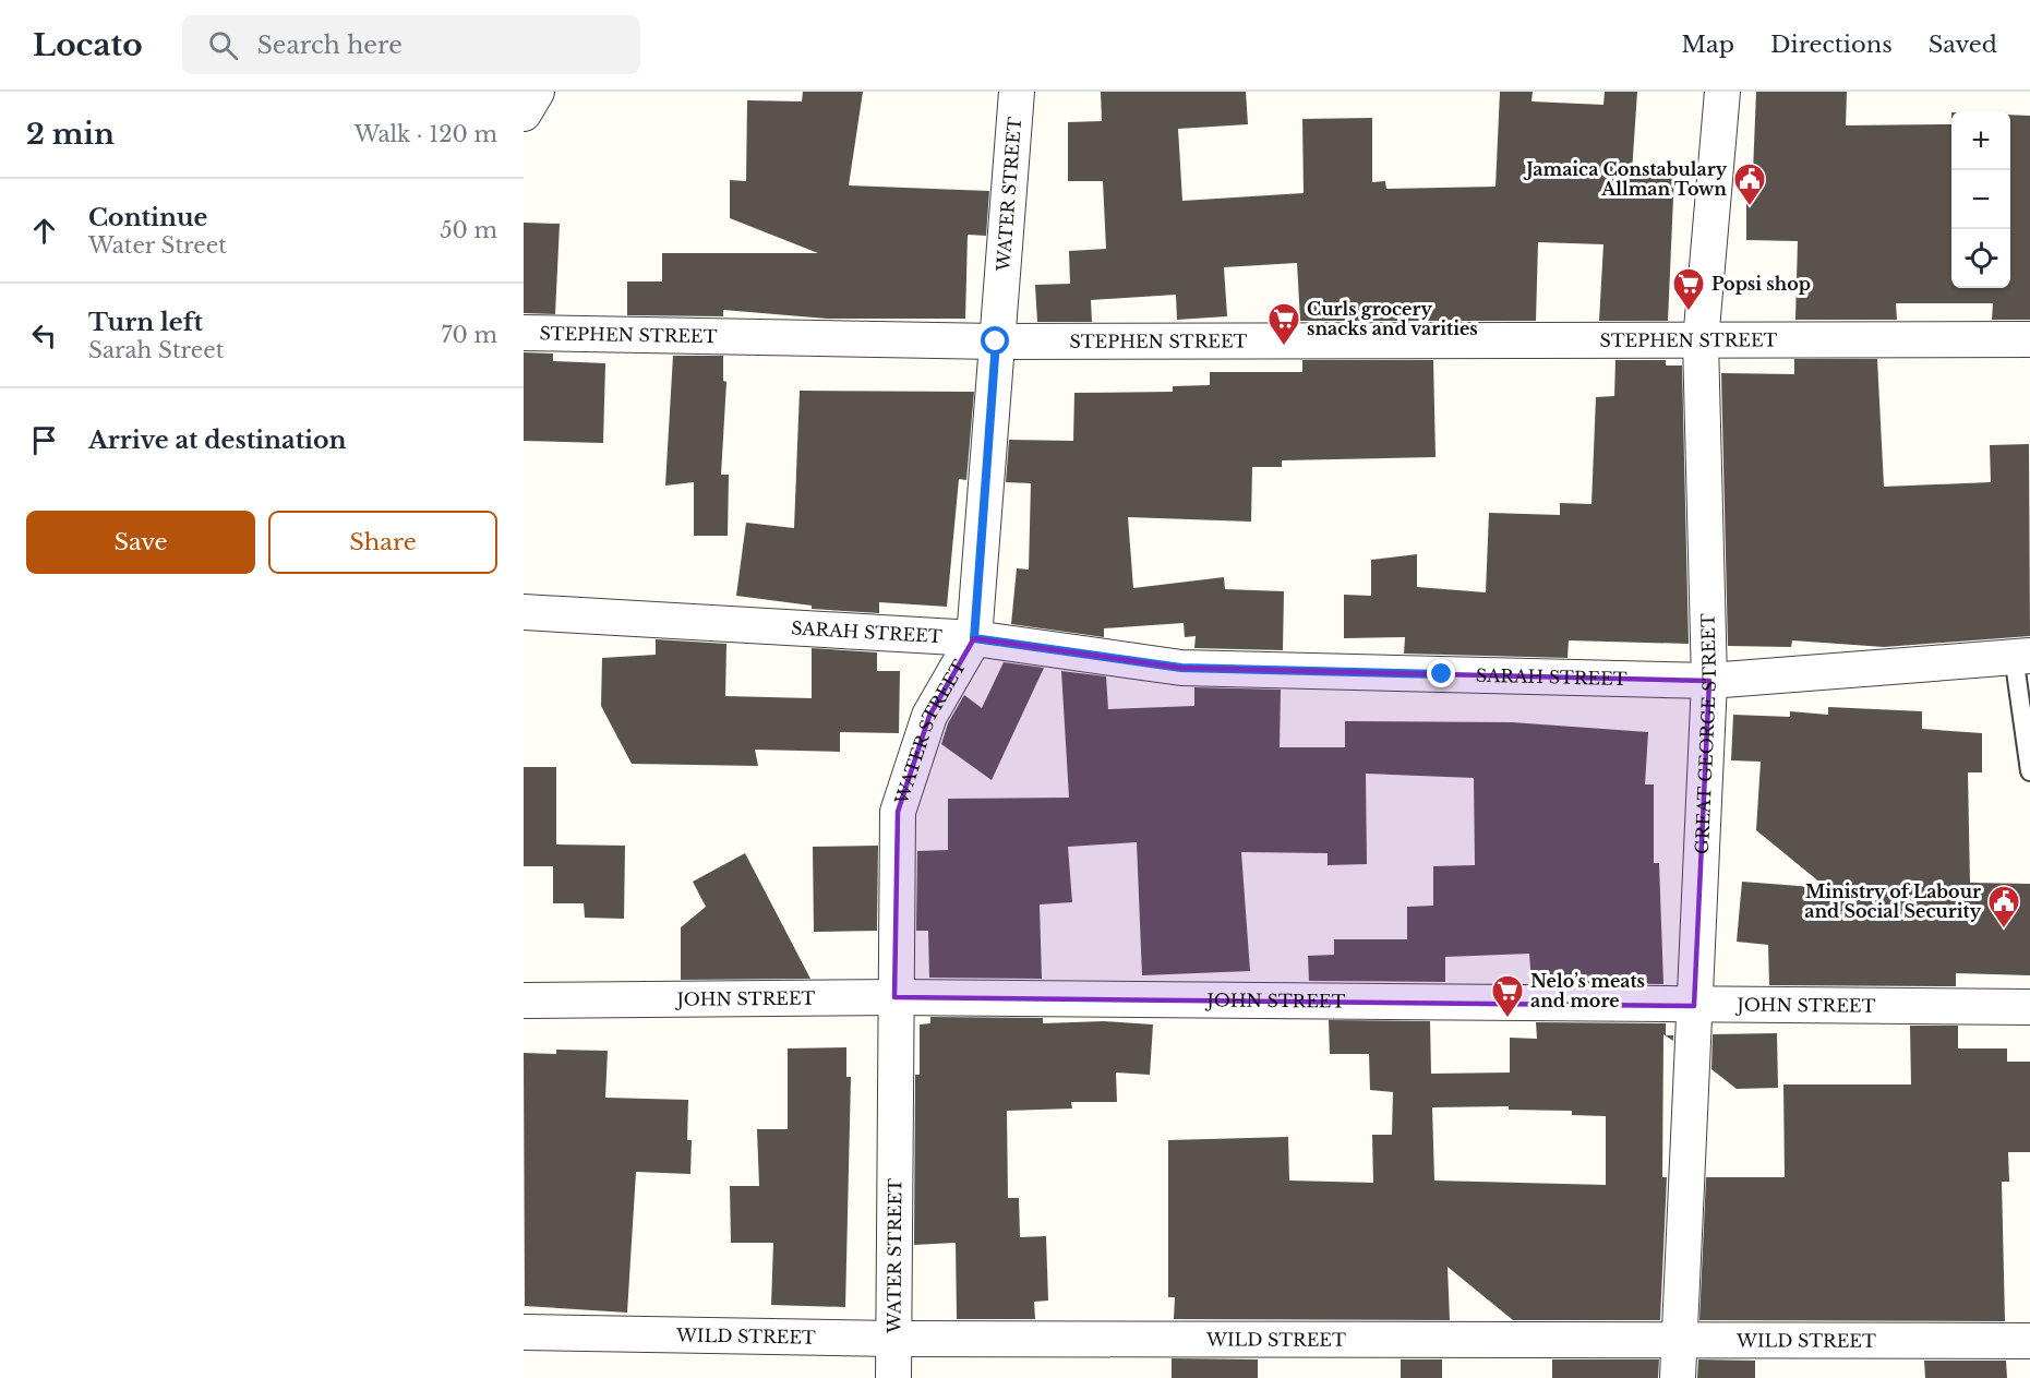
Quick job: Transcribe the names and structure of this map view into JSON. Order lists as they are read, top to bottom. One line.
{"streets":{"street":["WATER STREET","STEPHEN STREET","SARAH STREET","GREAT GEORGE STREET","JOHN STREET","WILD STREET"]},"crossings":[["WATER STREET","STEPHEN STREET"],["WATER STREET","SARAH STREET"],["WATER STREET","JOHN STREET"],["WATER STREET","WILD STREET"],["STEPHEN STREET","GREAT GEORGE STREET"],["SARAH STREET","GREAT GEORGE STREET"],["GREAT GEORGE STREET","JOHN STREET"],["GREAT GEORGE STREET","WILD STREET"]],"places":{"public building":["Jamaica Constabulary Allman Town","Ministry of Labour and Social Security"],"supermarket":["Popsi shop","Curls grocery snacks and varities","Nelo’s meats and more"]},"page":{"header":"Locato","search":"Search here","nav":["Map","Directions","Saved"],"heading":["2 min","Walk · 120 m"],"map_buttons":["+","−"],"list":[["Continue","Water Street","50 m"],["Turn left","Sarah Street","70 m"],"Arrive at destination"],"buttons":["Save","Share"]}}
